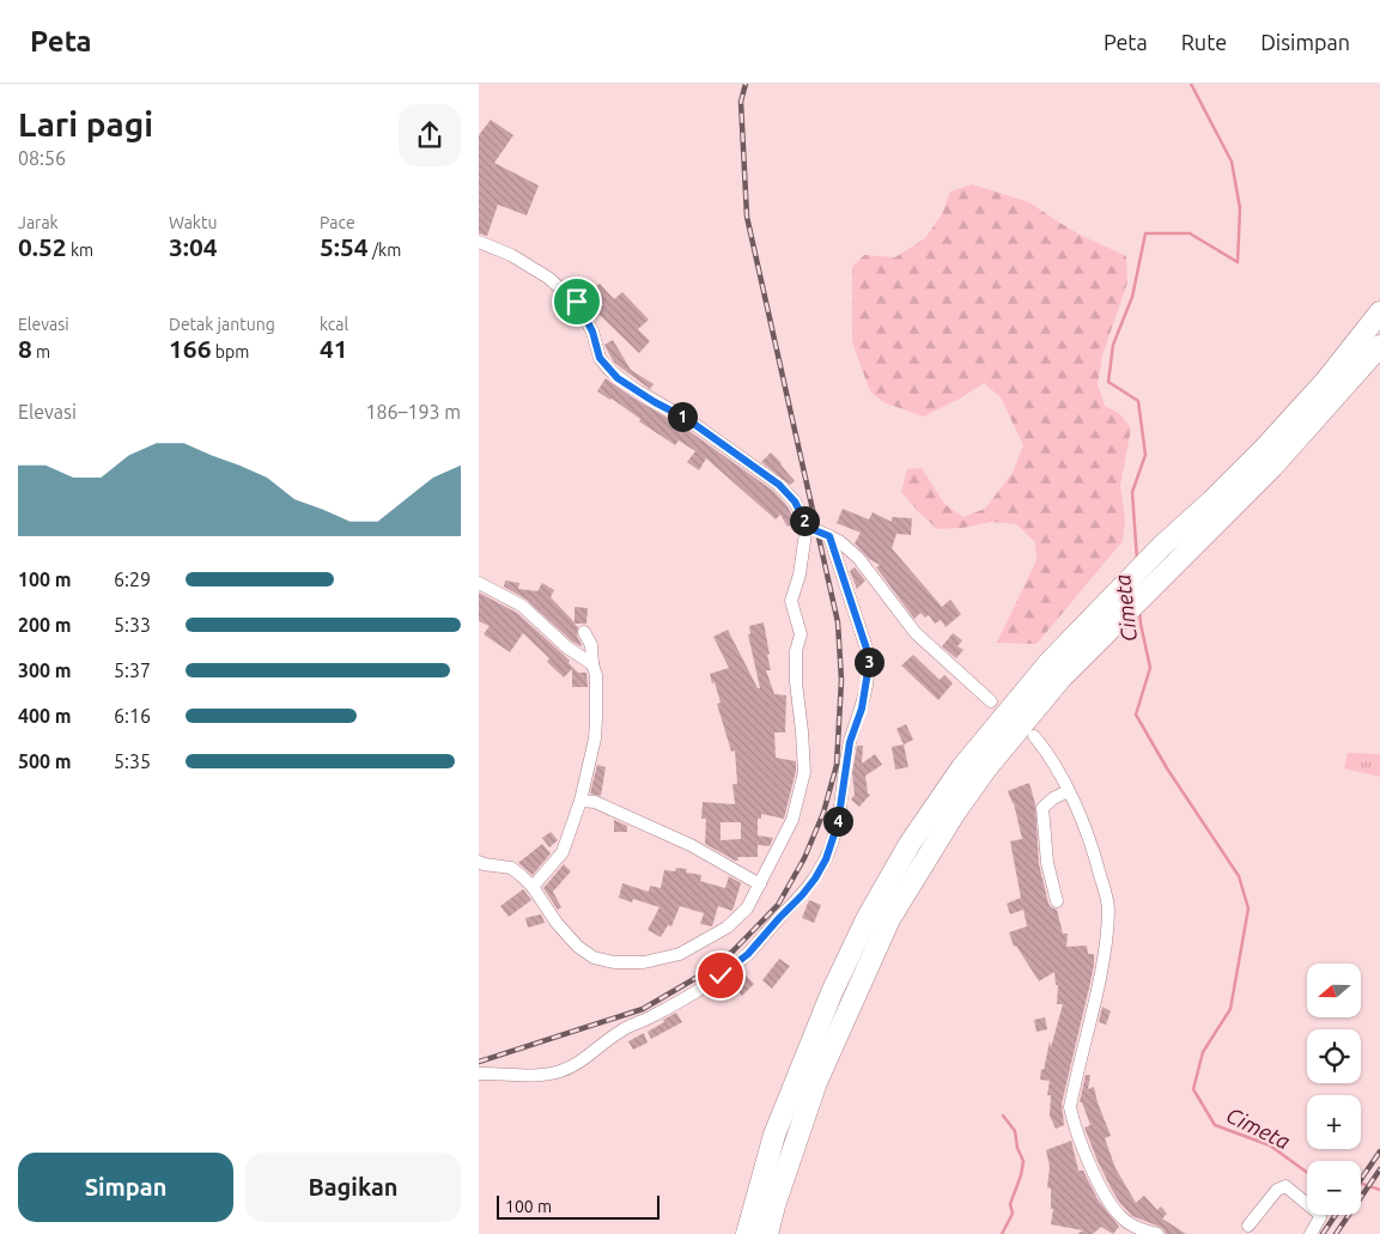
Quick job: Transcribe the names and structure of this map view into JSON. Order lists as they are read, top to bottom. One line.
{"water":["Cimeta"],"scale_bar":"100 m","north":"left","page":{"header":"Peta","nav":["Peta","Rute","Disimpan"],"heading":["Lari pagi","08:56"],"stats":[["Jarak","0.52 km"],["Waktu","3:04"],["Pace","5:54 /km"],["Elevasi","8 m"],["Detak jantung","166 bpm"],["kcal","41"]],"chart":["Elevasi","186–193 m"],"pins":["1","2","3","4"],"list":[{"name":"100 m","note":"6:29"},{"name":"200 m","note":"5:33"},{"name":"300 m","note":"5:37"},{"name":"400 m","note":"6:16"},{"name":"500 m","note":"5:35"}],"map_buttons":["+","−"],"buttons":["Simpan","Bagikan"],"scale":"100 m"}}
